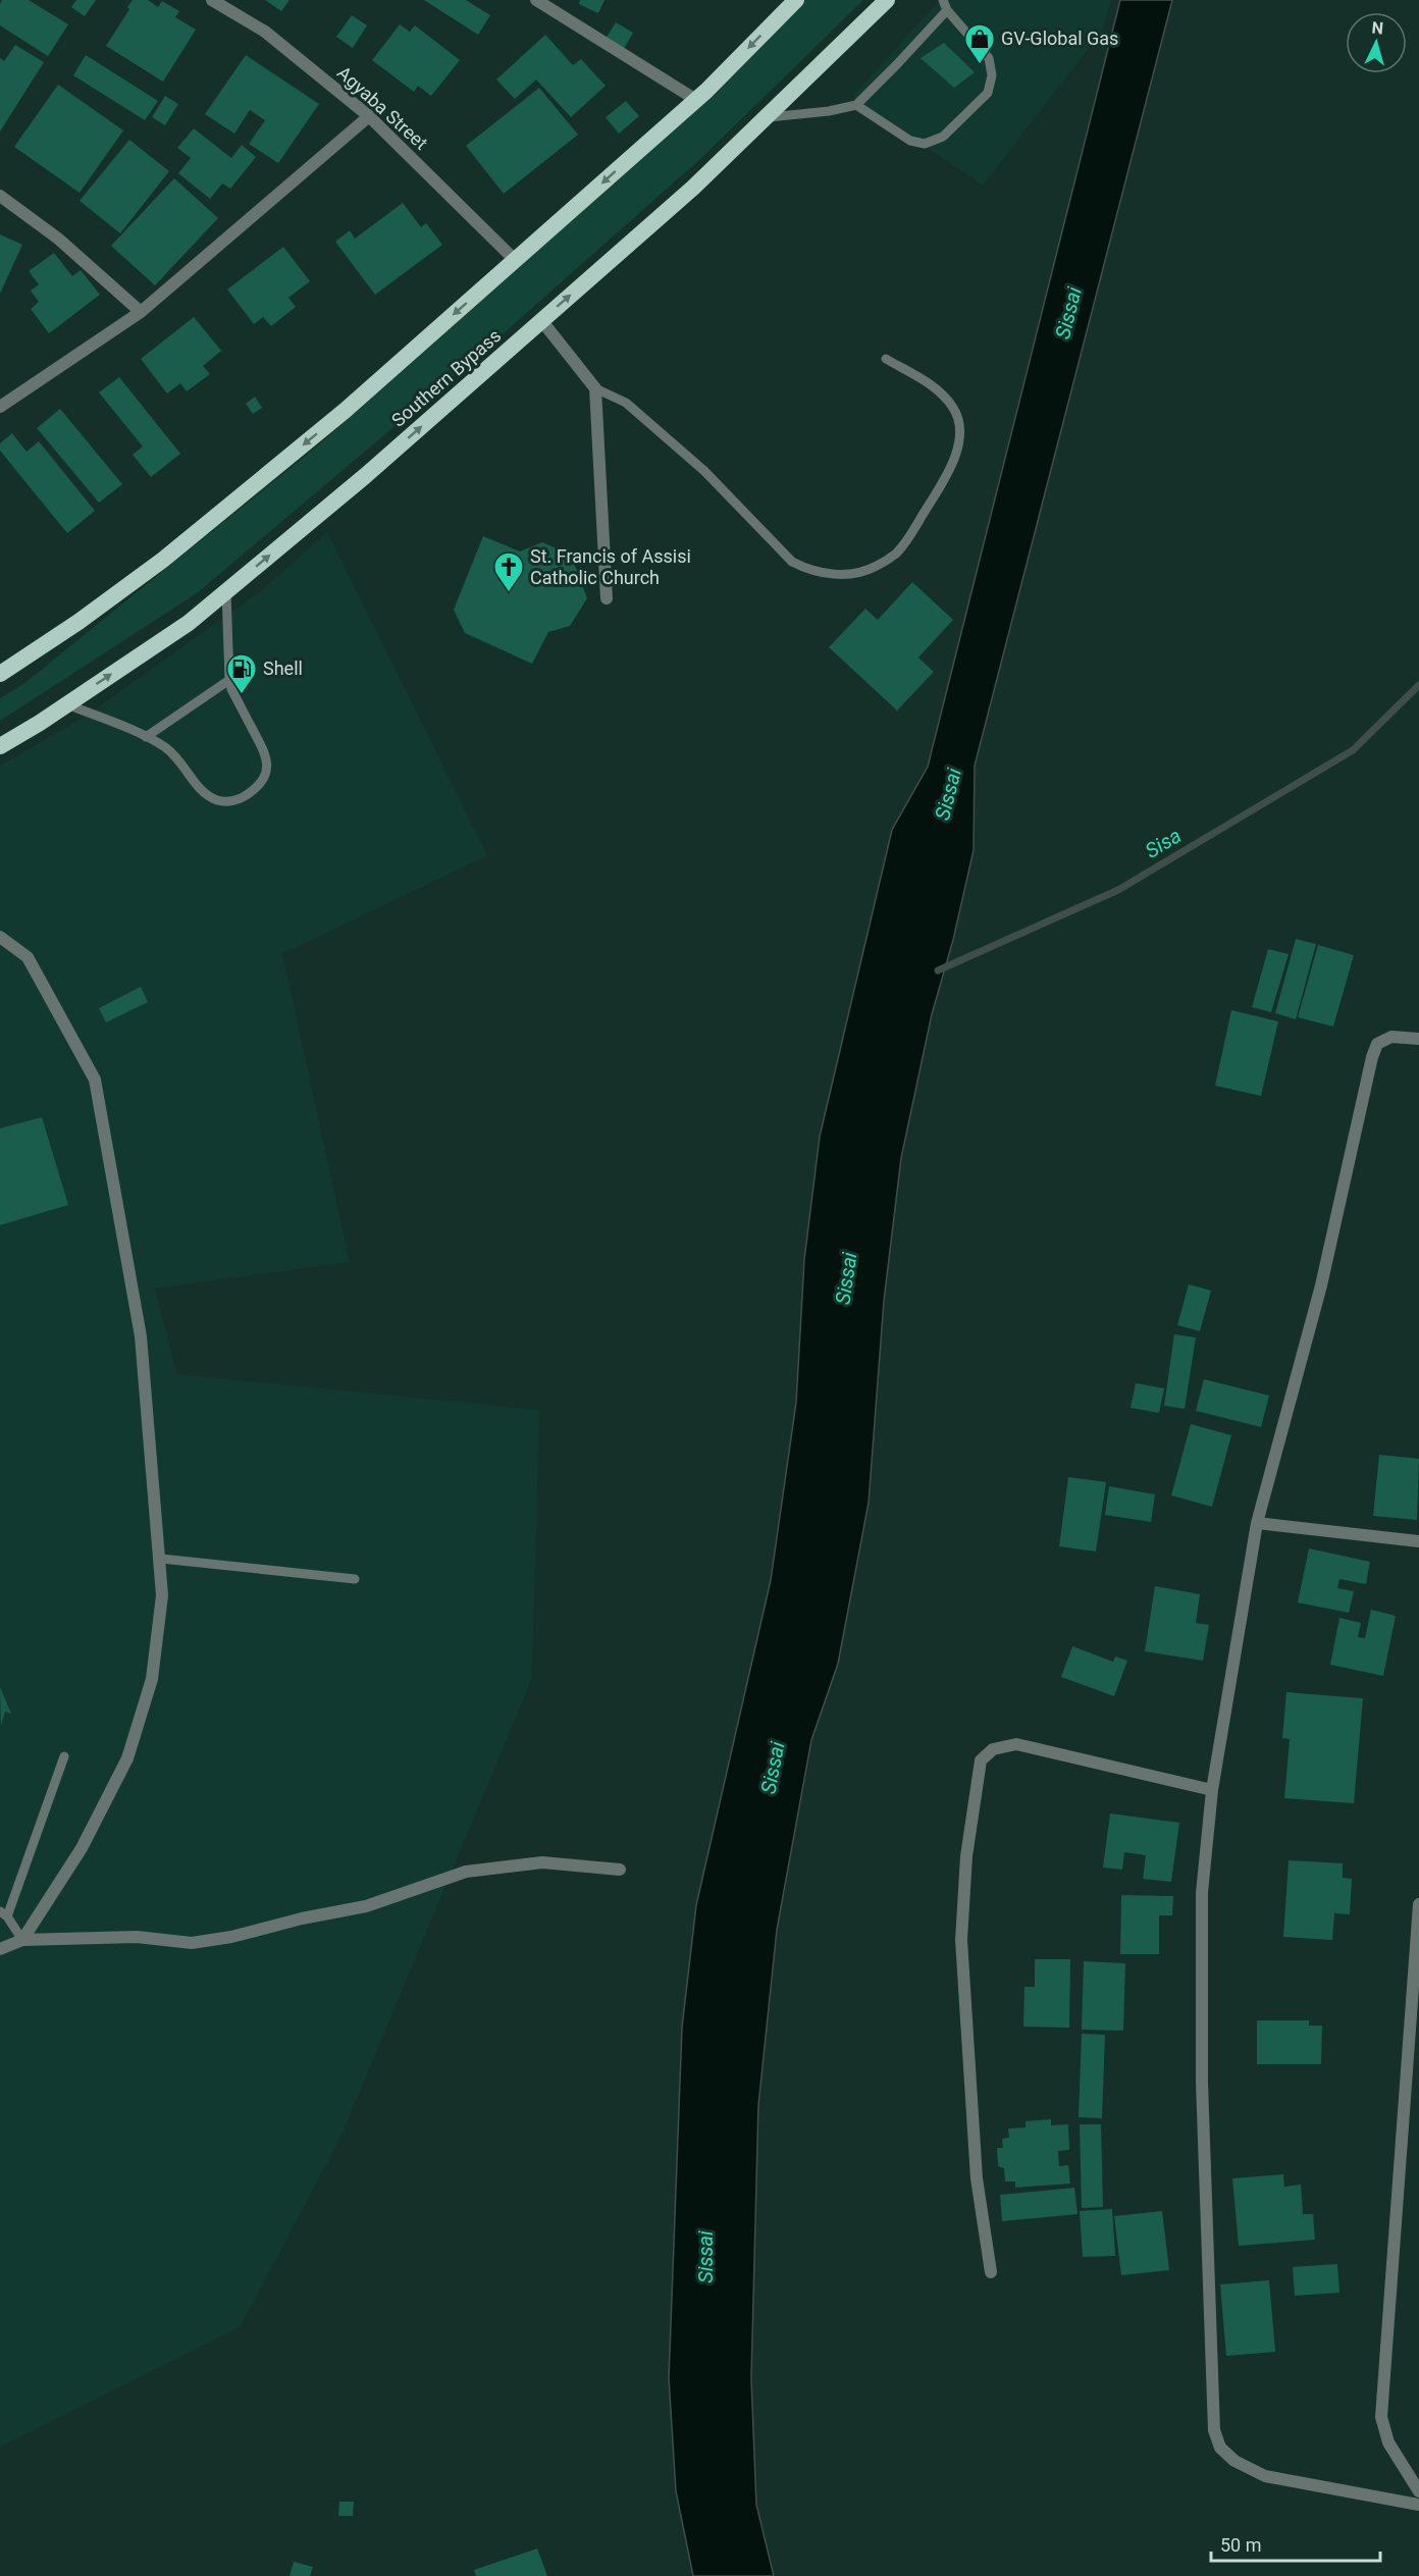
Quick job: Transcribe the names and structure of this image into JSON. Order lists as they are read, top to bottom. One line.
{"streets":{"highway":["Southern Bypass"],"street":["Agyaba Street"]},"water":["Sissai","Sisa"],"places":{"shop":["GV-Global Gas"],"church":["St. Francis of Assisi Catholic Church"],"fuel station":["Shell"]},"scale_bar":"50 m","north":"top"}
